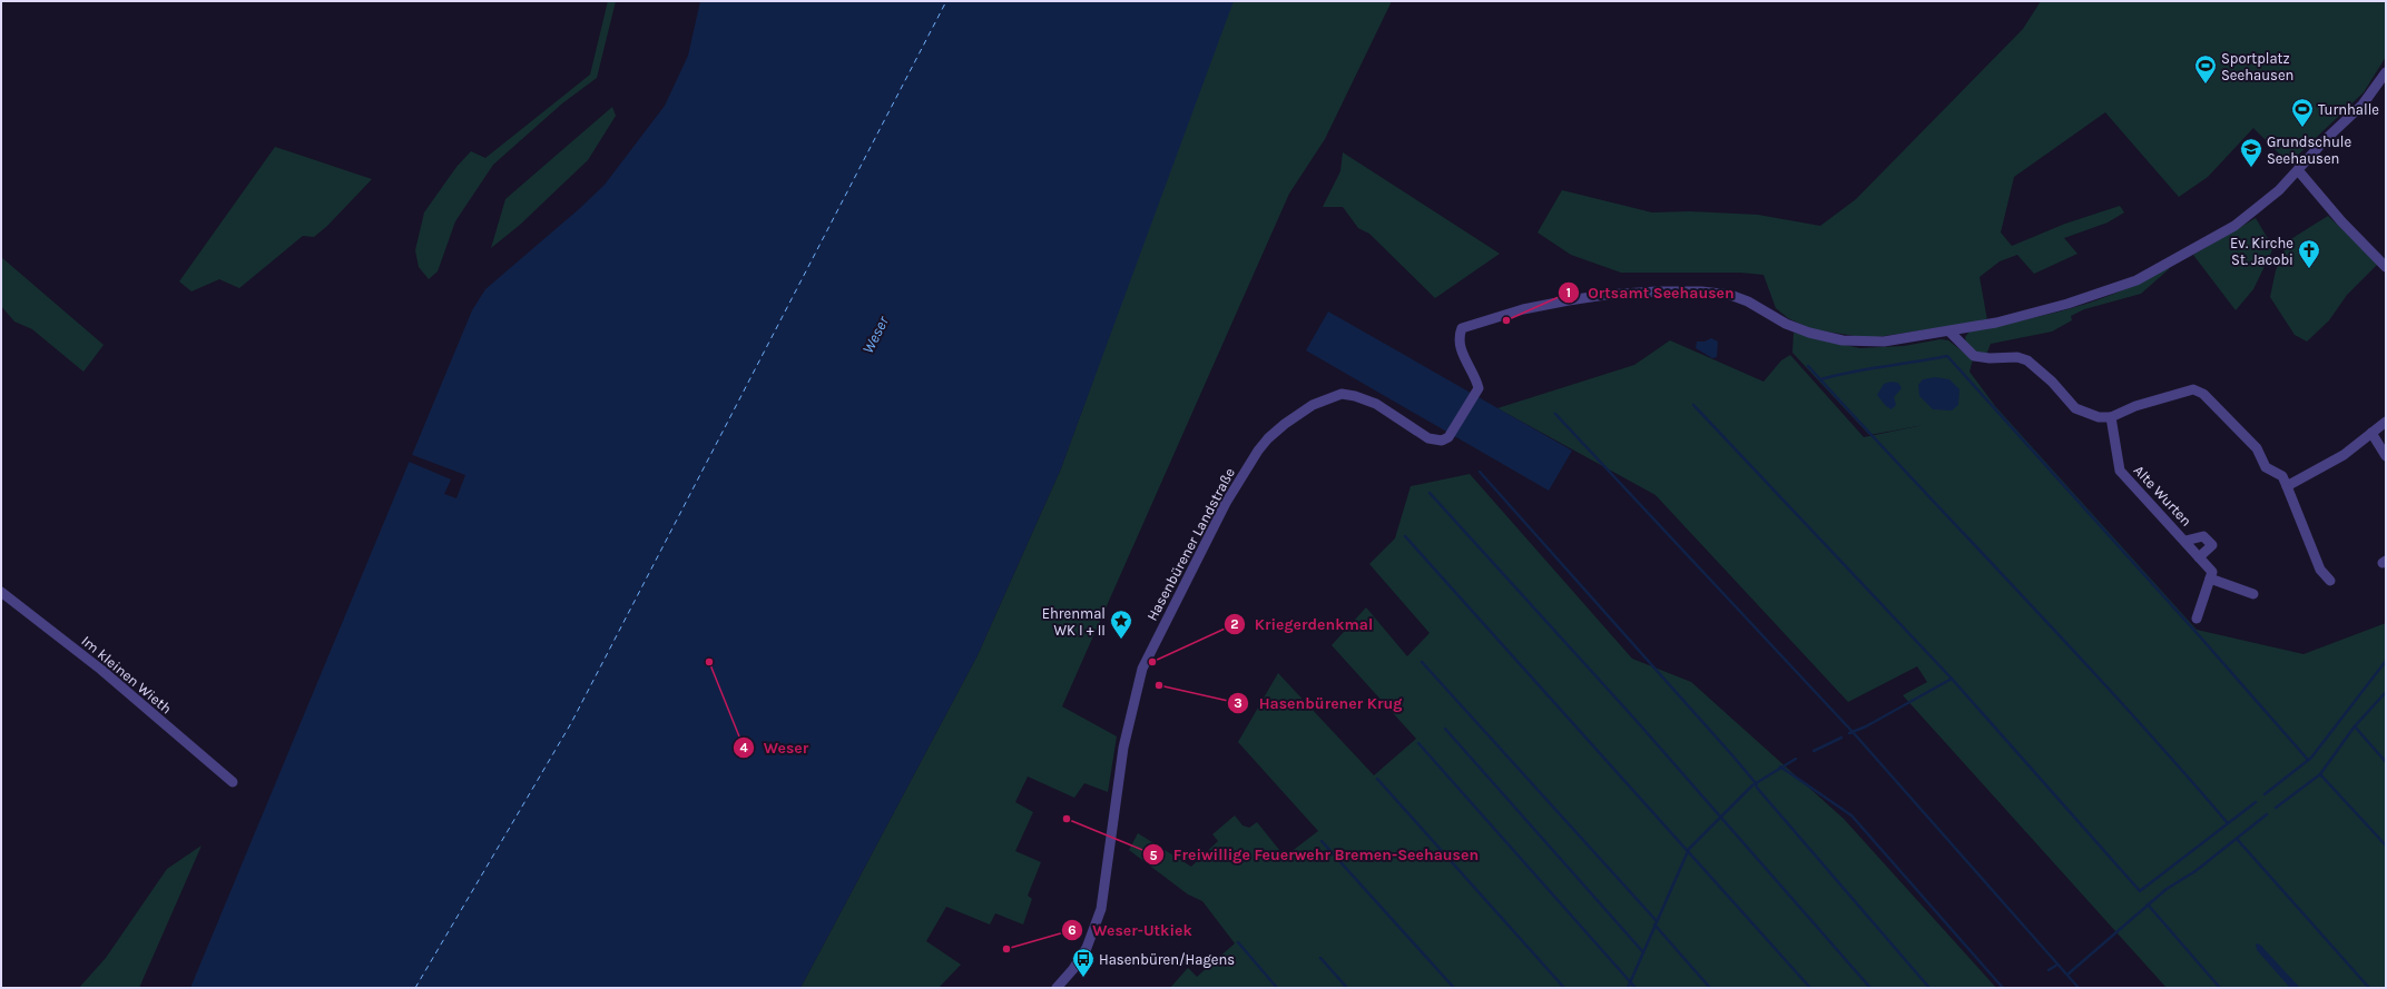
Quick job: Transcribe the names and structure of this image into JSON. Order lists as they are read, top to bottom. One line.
{"streets":{"street":["Alte Wurten","Hasenbürener Landstraße","Im kleinen Wieth"]},"water":["Weser"],"places":{"sports":["Sportplatz Seehausen","Turnhalle"],"school or university":["Grundschule Seehausen"],"church":["Ev. Kirche St. Jacobi"],"other":["Ortsamt Seehausen","Weser","Kriegerdenkmal","Hasenbürener Krug","Freiwillige Feuerwehr Bremen-Seehausen","Weser-Utkiek"],"place":["Ehrenmal WK I + II"],"bus stop":["Hasenbüren/Hagens"]}}
